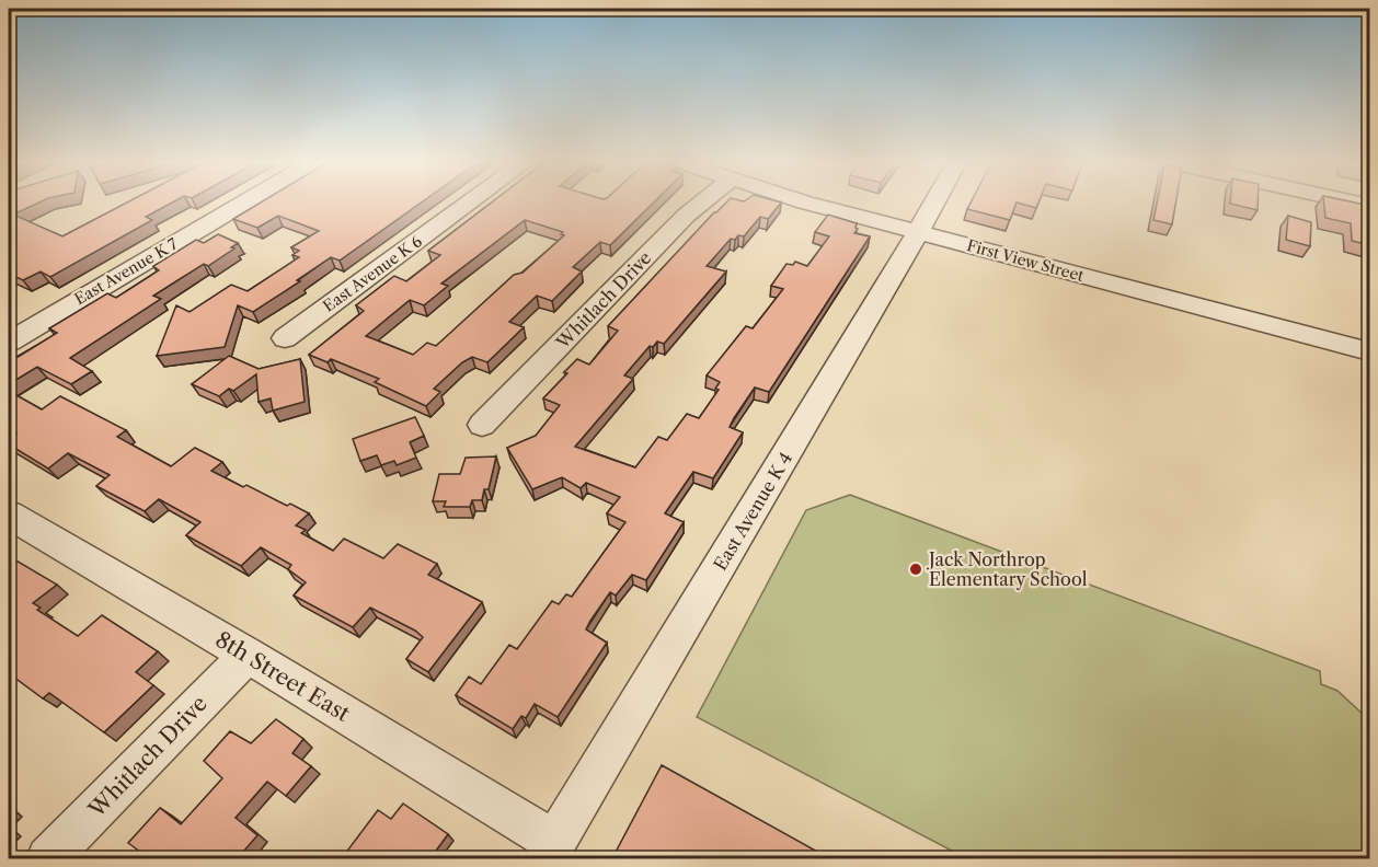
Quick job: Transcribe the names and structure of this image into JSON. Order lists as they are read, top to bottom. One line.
{"streets":{"street":["First View Street","East Avenue K 7","East Avenue K 6","Whitlach Drive","East Avenue K 4","8th Street East"]},"crossings":[["First View Street","East Avenue K 4"],["Whitlach Drive","8th Street East"],["East Avenue K 4","8th Street East"]],"places":["Jack Northrop Elementary School"]}
